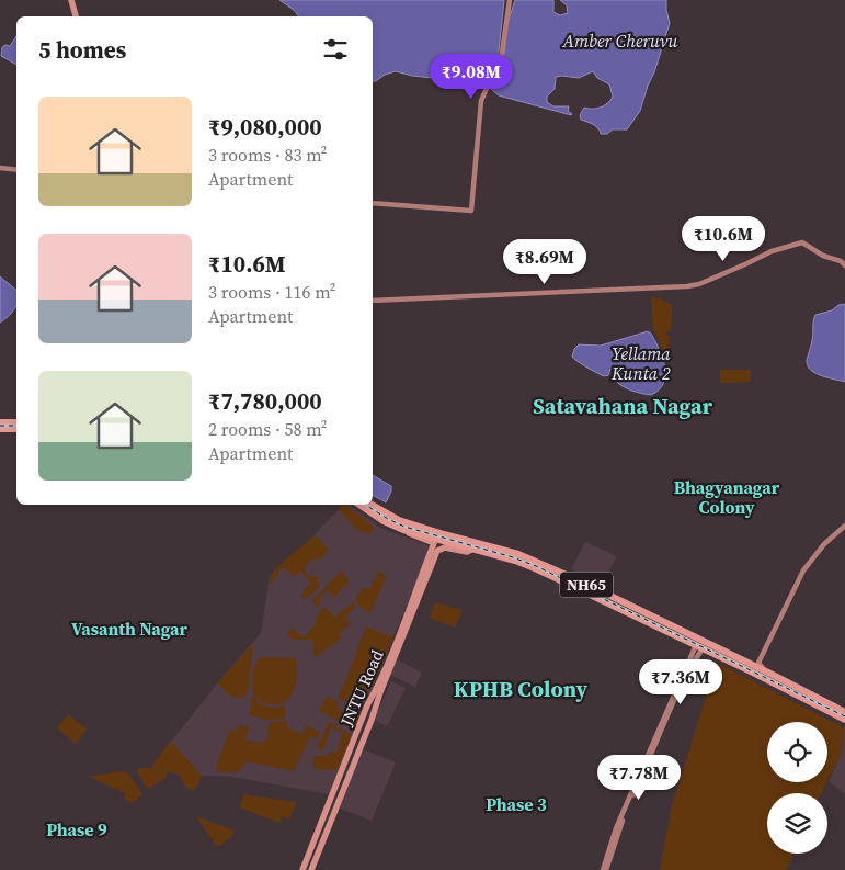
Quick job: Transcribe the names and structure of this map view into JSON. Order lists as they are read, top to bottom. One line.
{"streets":{"highway":["NH65"],"main road":["JNTU Road"]},"districts":["Satavahana Nagar","Bhagyanagar Colony","Vasanth Nagar","KPHB Colony","Phase 3","Phase 9"],"water":["Amber Cheruvu","Yellama Kunta 2"],"page":{"heading":"5 homes","price":["₹9.08M","₹10.6M","₹8.69M","₹7.36M","₹7.78M"],"list":[{"name":"₹9,080,000","note":"3 rooms · 83 m² · Apartment"},{"name":"₹10.6M","note":"3 rooms · 116 m² · Apartment"},{"name":"₹7,780,000","note":"2 rooms · 58 m² · Apartment"}]}}
